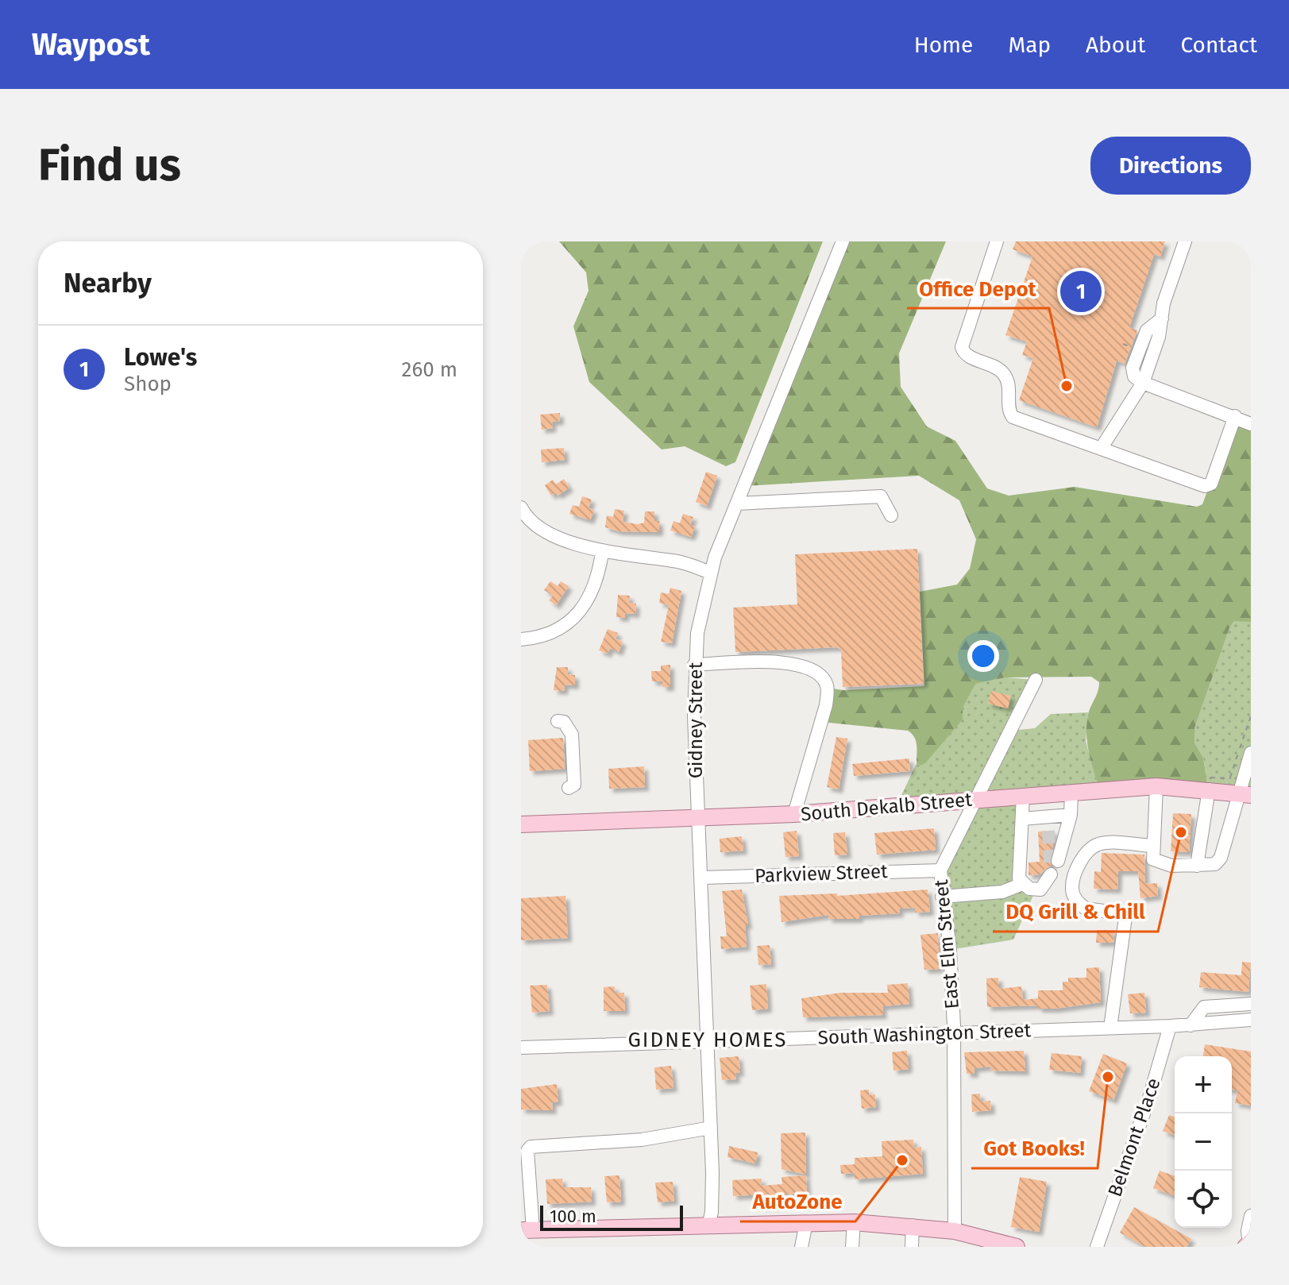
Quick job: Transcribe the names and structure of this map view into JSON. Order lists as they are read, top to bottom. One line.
{"streets":{"main road":["South Dekalb Street"],"street":["Gidney Street","Parkview Street","East Elm Street","South Washington Street","Belmont Place"]},"crossings":[["Gidney Street","South Dekalb Street"],["Gidney Street","Parkview Street"],["Gidney Street","South Washington Street"],["South Dekalb Street","East Elm Street"],["Parkview Street","East Elm Street"],["East Elm Street","South Washington Street"],["South Washington Street","Belmont Place"]],"districts":["GIDNEY HOMES"],"places":["Office Depot","DQ Grill & Chill","Got Books!","AutoZone"],"scale_bar":"100 m","page":{"header":"Waypost","nav":["Home","Map","About","Contact"],"buttons":"Directions","title":"Find us","heading":"Nearby","pins":"1","list":[{"mark":"1","name":"Lowe's","note":"Shop","value":"260 m"}],"map_buttons":["+","−"],"scale":"100 m"}}
